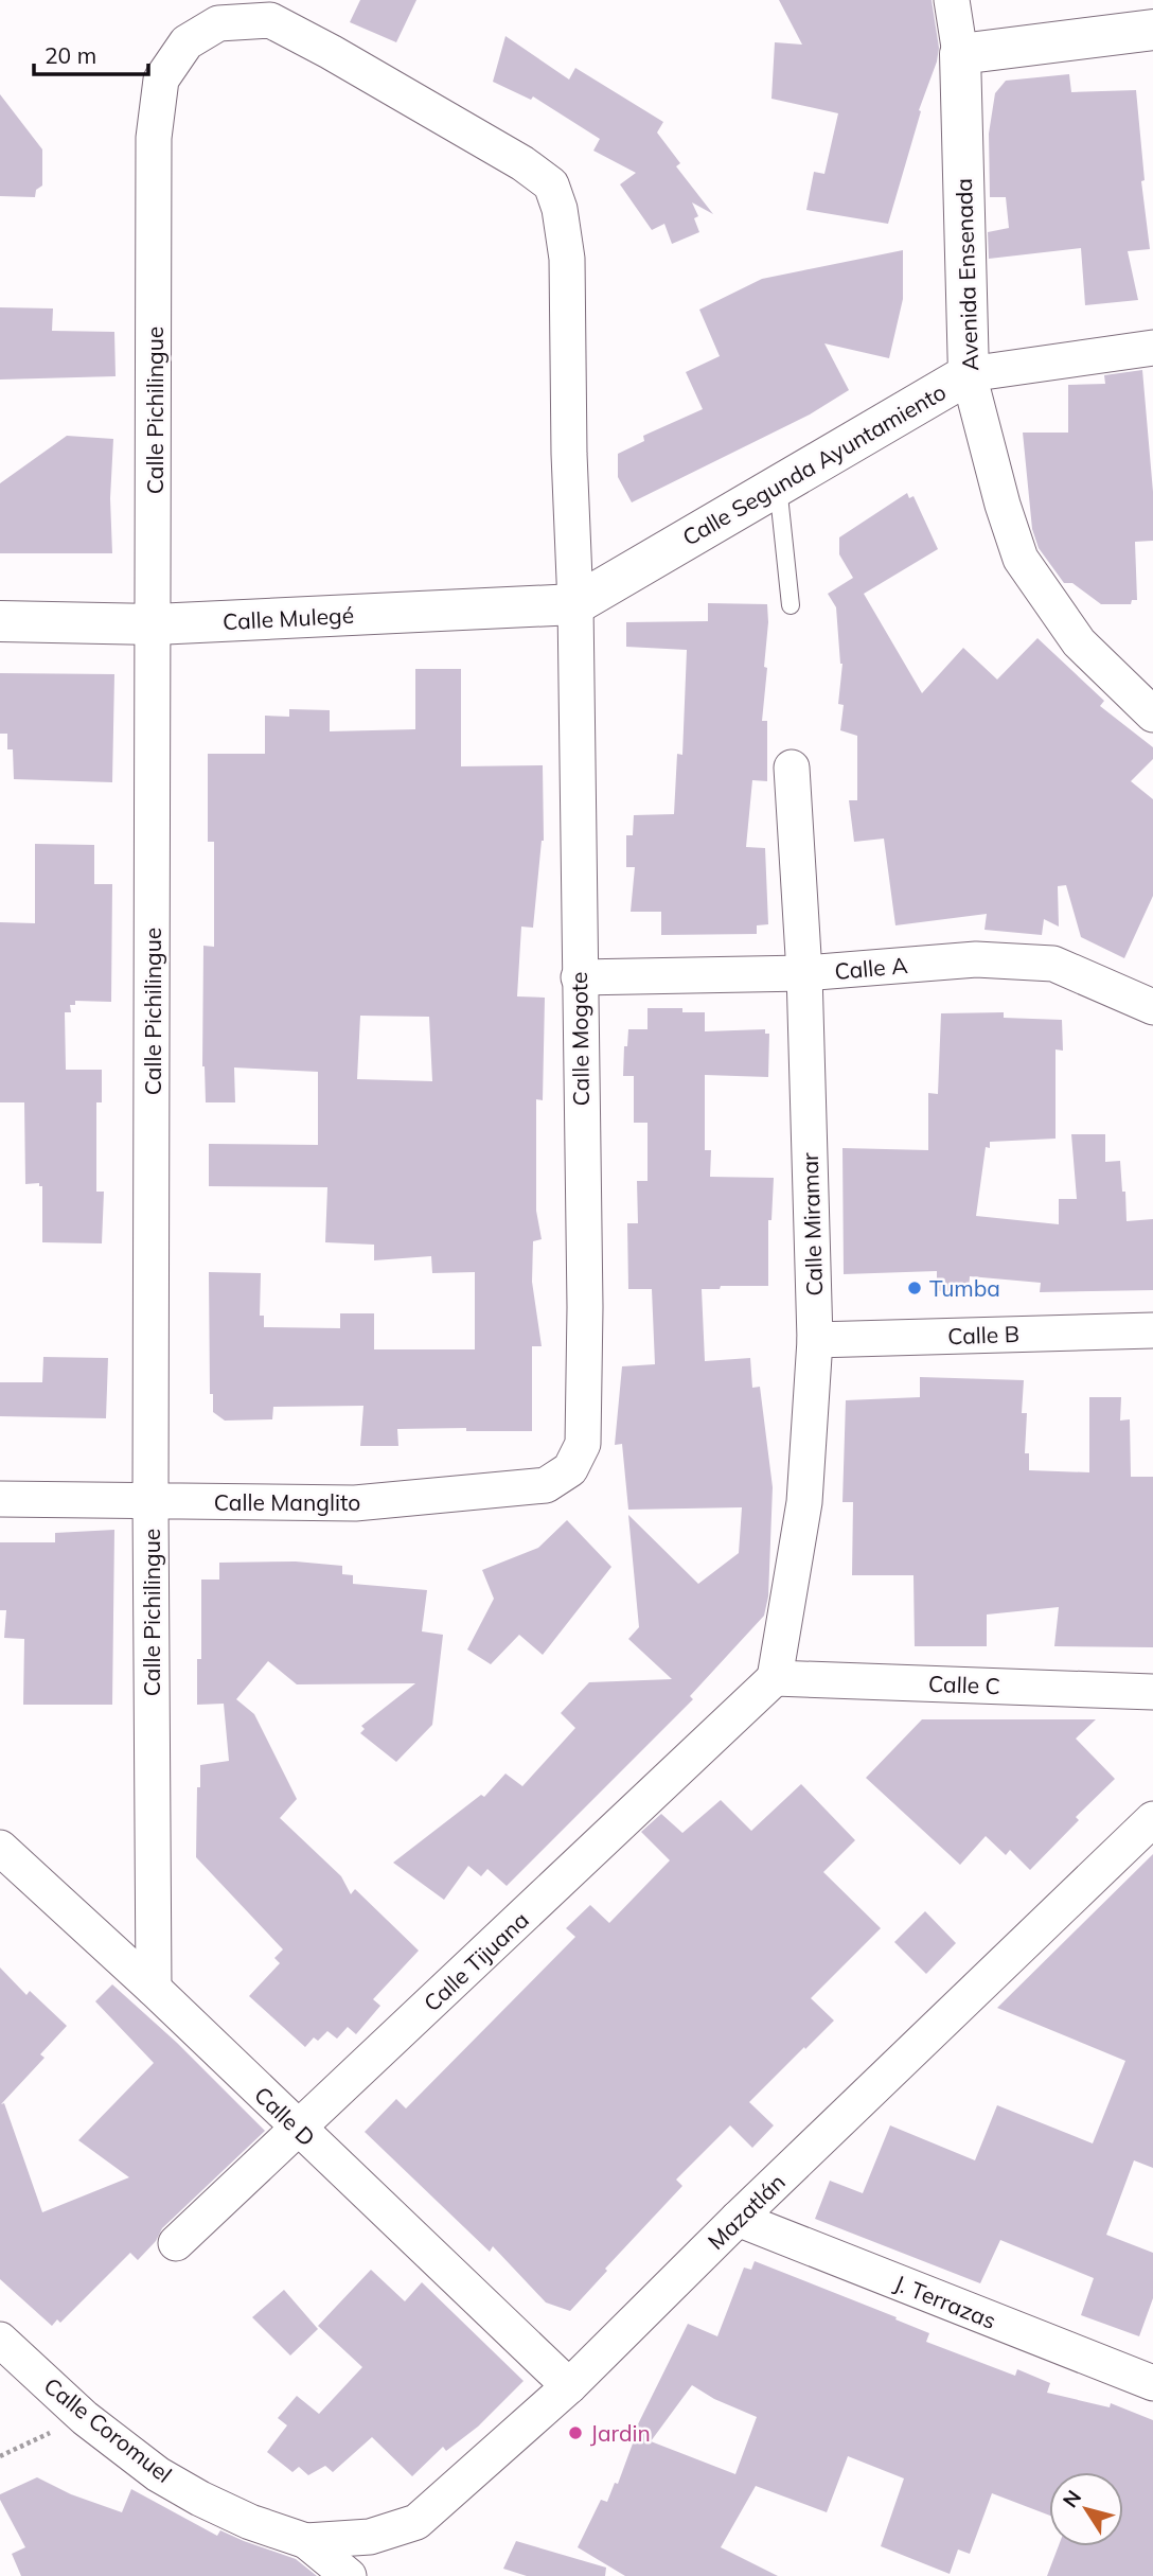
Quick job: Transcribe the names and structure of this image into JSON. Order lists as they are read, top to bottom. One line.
{"streets":{"street":["Avenida Ensenada","Calle Pichilingue","Calle Segunda Ayuntamiento","Calle Mulegé","Calle A","Calle Mogote","Calle Miramar","Calle B","Calle Manglito","Calle C","Calle Tijuana","Calle D","Mazatlán","J. Terrazas","Calle Coromuel"]},"crossings":[["Avenida Ensenada","Calle Segunda Ayuntamiento"],["Calle Pichilingue","Calle Mulegé"],["Calle Pichilingue","Calle Mogote"],["Calle Pichilingue","Calle Manglito"],["Calle Pichilingue","Calle D"],["Calle Segunda Ayuntamiento","Calle Mulegé"],["Calle Segunda Ayuntamiento","Calle Mogote"],["Calle Mulegé","Calle Mogote"],["Calle A","Calle Mogote"],["Calle A","Calle Miramar"],["Calle Mogote","Calle Manglito"],["Calle Miramar","Calle B"],["Calle Miramar","Calle C"],["Calle Miramar","Calle Tijuana"],["Calle C","Calle Tijuana"],["Calle Tijuana","Calle D"],["Calle D","Mazatlán"],["Mazatlán","J. Terrazas"],["Mazatlán","Calle Coromuel"]],"places":["Tumba","Jardin"],"scale_bar":"20 m","north":"top left"}
